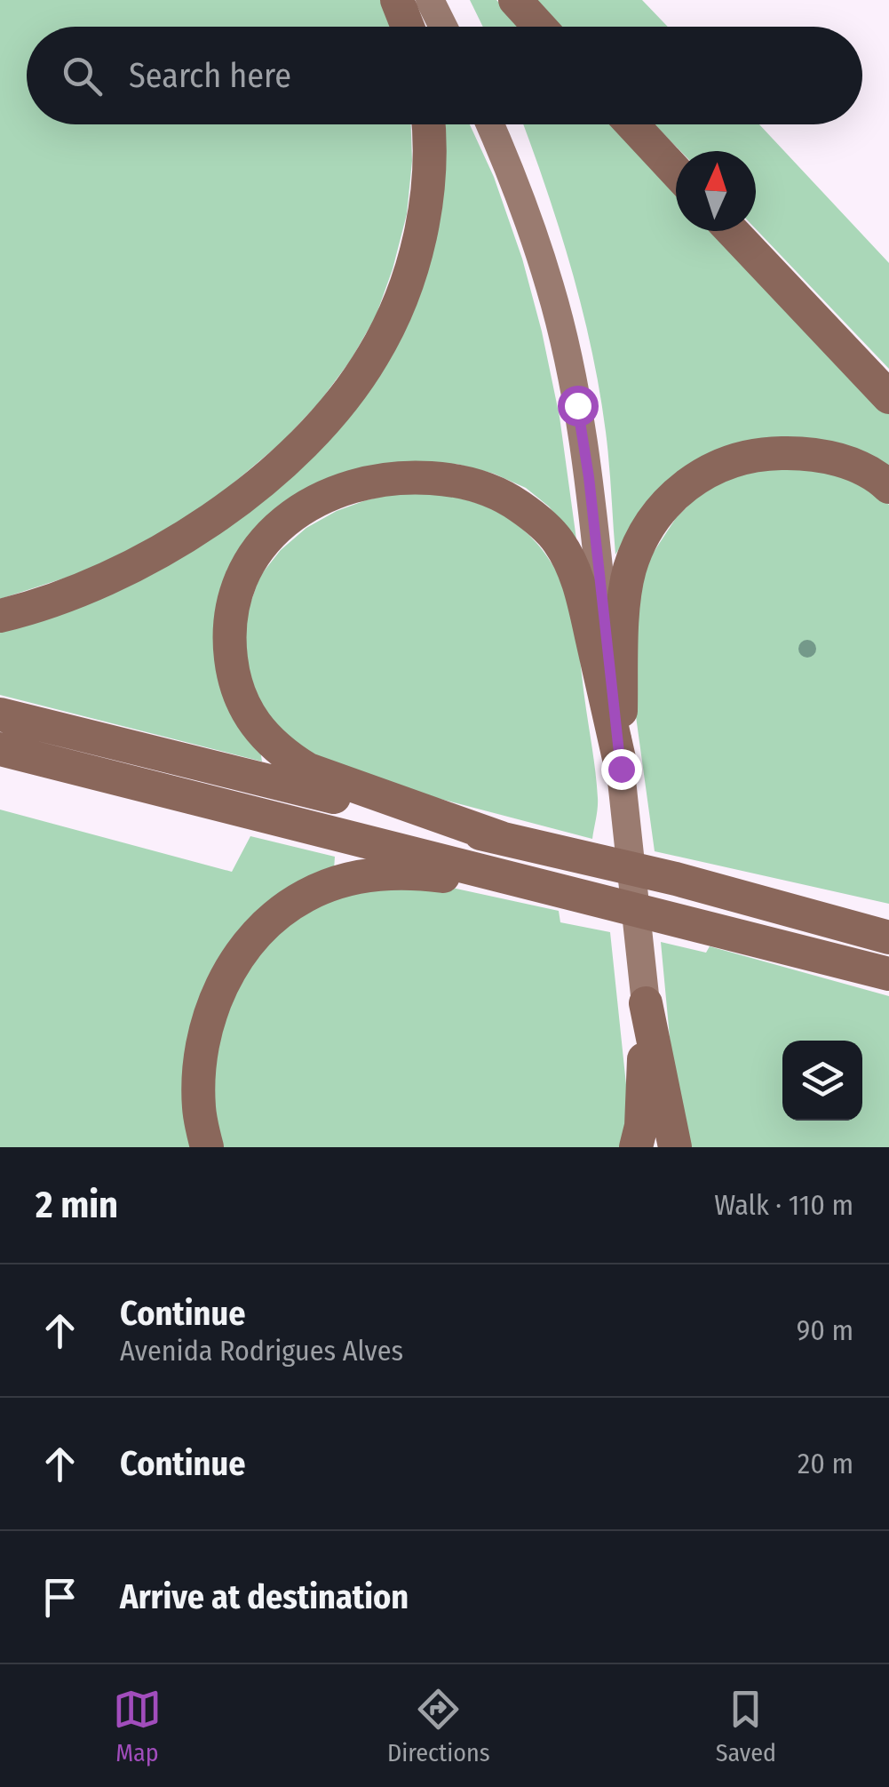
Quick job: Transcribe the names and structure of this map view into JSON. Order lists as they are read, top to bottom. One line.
{"north":"top","page":{"search":"Search here","heading":["2 min","Walk · 110 m"],"list":[["Continue","Avenida Rodrigues Alves","90 m"],["Continue","20 m"],"Arrive at destination"],"nav":["Map","Directions","Saved"]}}
